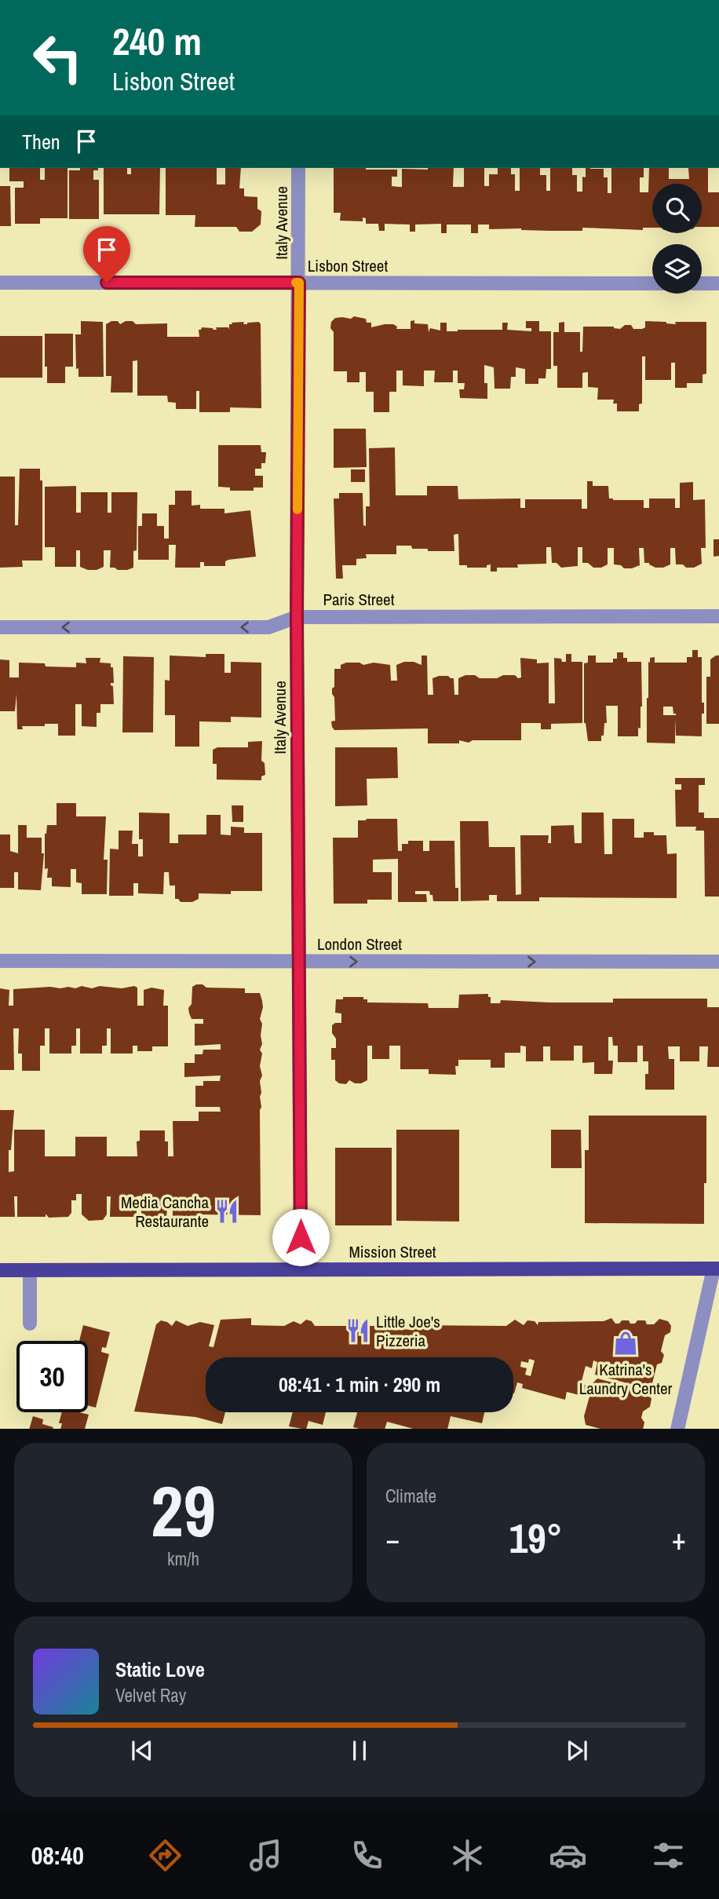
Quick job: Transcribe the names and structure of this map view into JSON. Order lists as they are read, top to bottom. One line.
{"streets":{"main road":["Mission Street"],"street":["Italy Avenue","Lisbon Street","Paris Street","London Street"]},"crossings":[["Italy Avenue","Lisbon Street"],["Italy Avenue","Paris Street"],["Italy Avenue","London Street"],["Italy Avenue","Mission Street"]],"one_way":["Paris Street","London Street"],"places":{"restaurant":["Media Cancha Restaurante","Little Joe's Pizzeria"],"shop":["Katrina's Laundry Center"]},"page":{"turn":["240 m","Lisbon Street"],"then":"Then","limit":"30","trip":"08:41 · 1 min · 290 m","tile":[["29","km/h"],"Climate"],"heat":["−","19°","+"],"song":["Static Love","Velvet Ray"],"tabs":"08:40"}}
